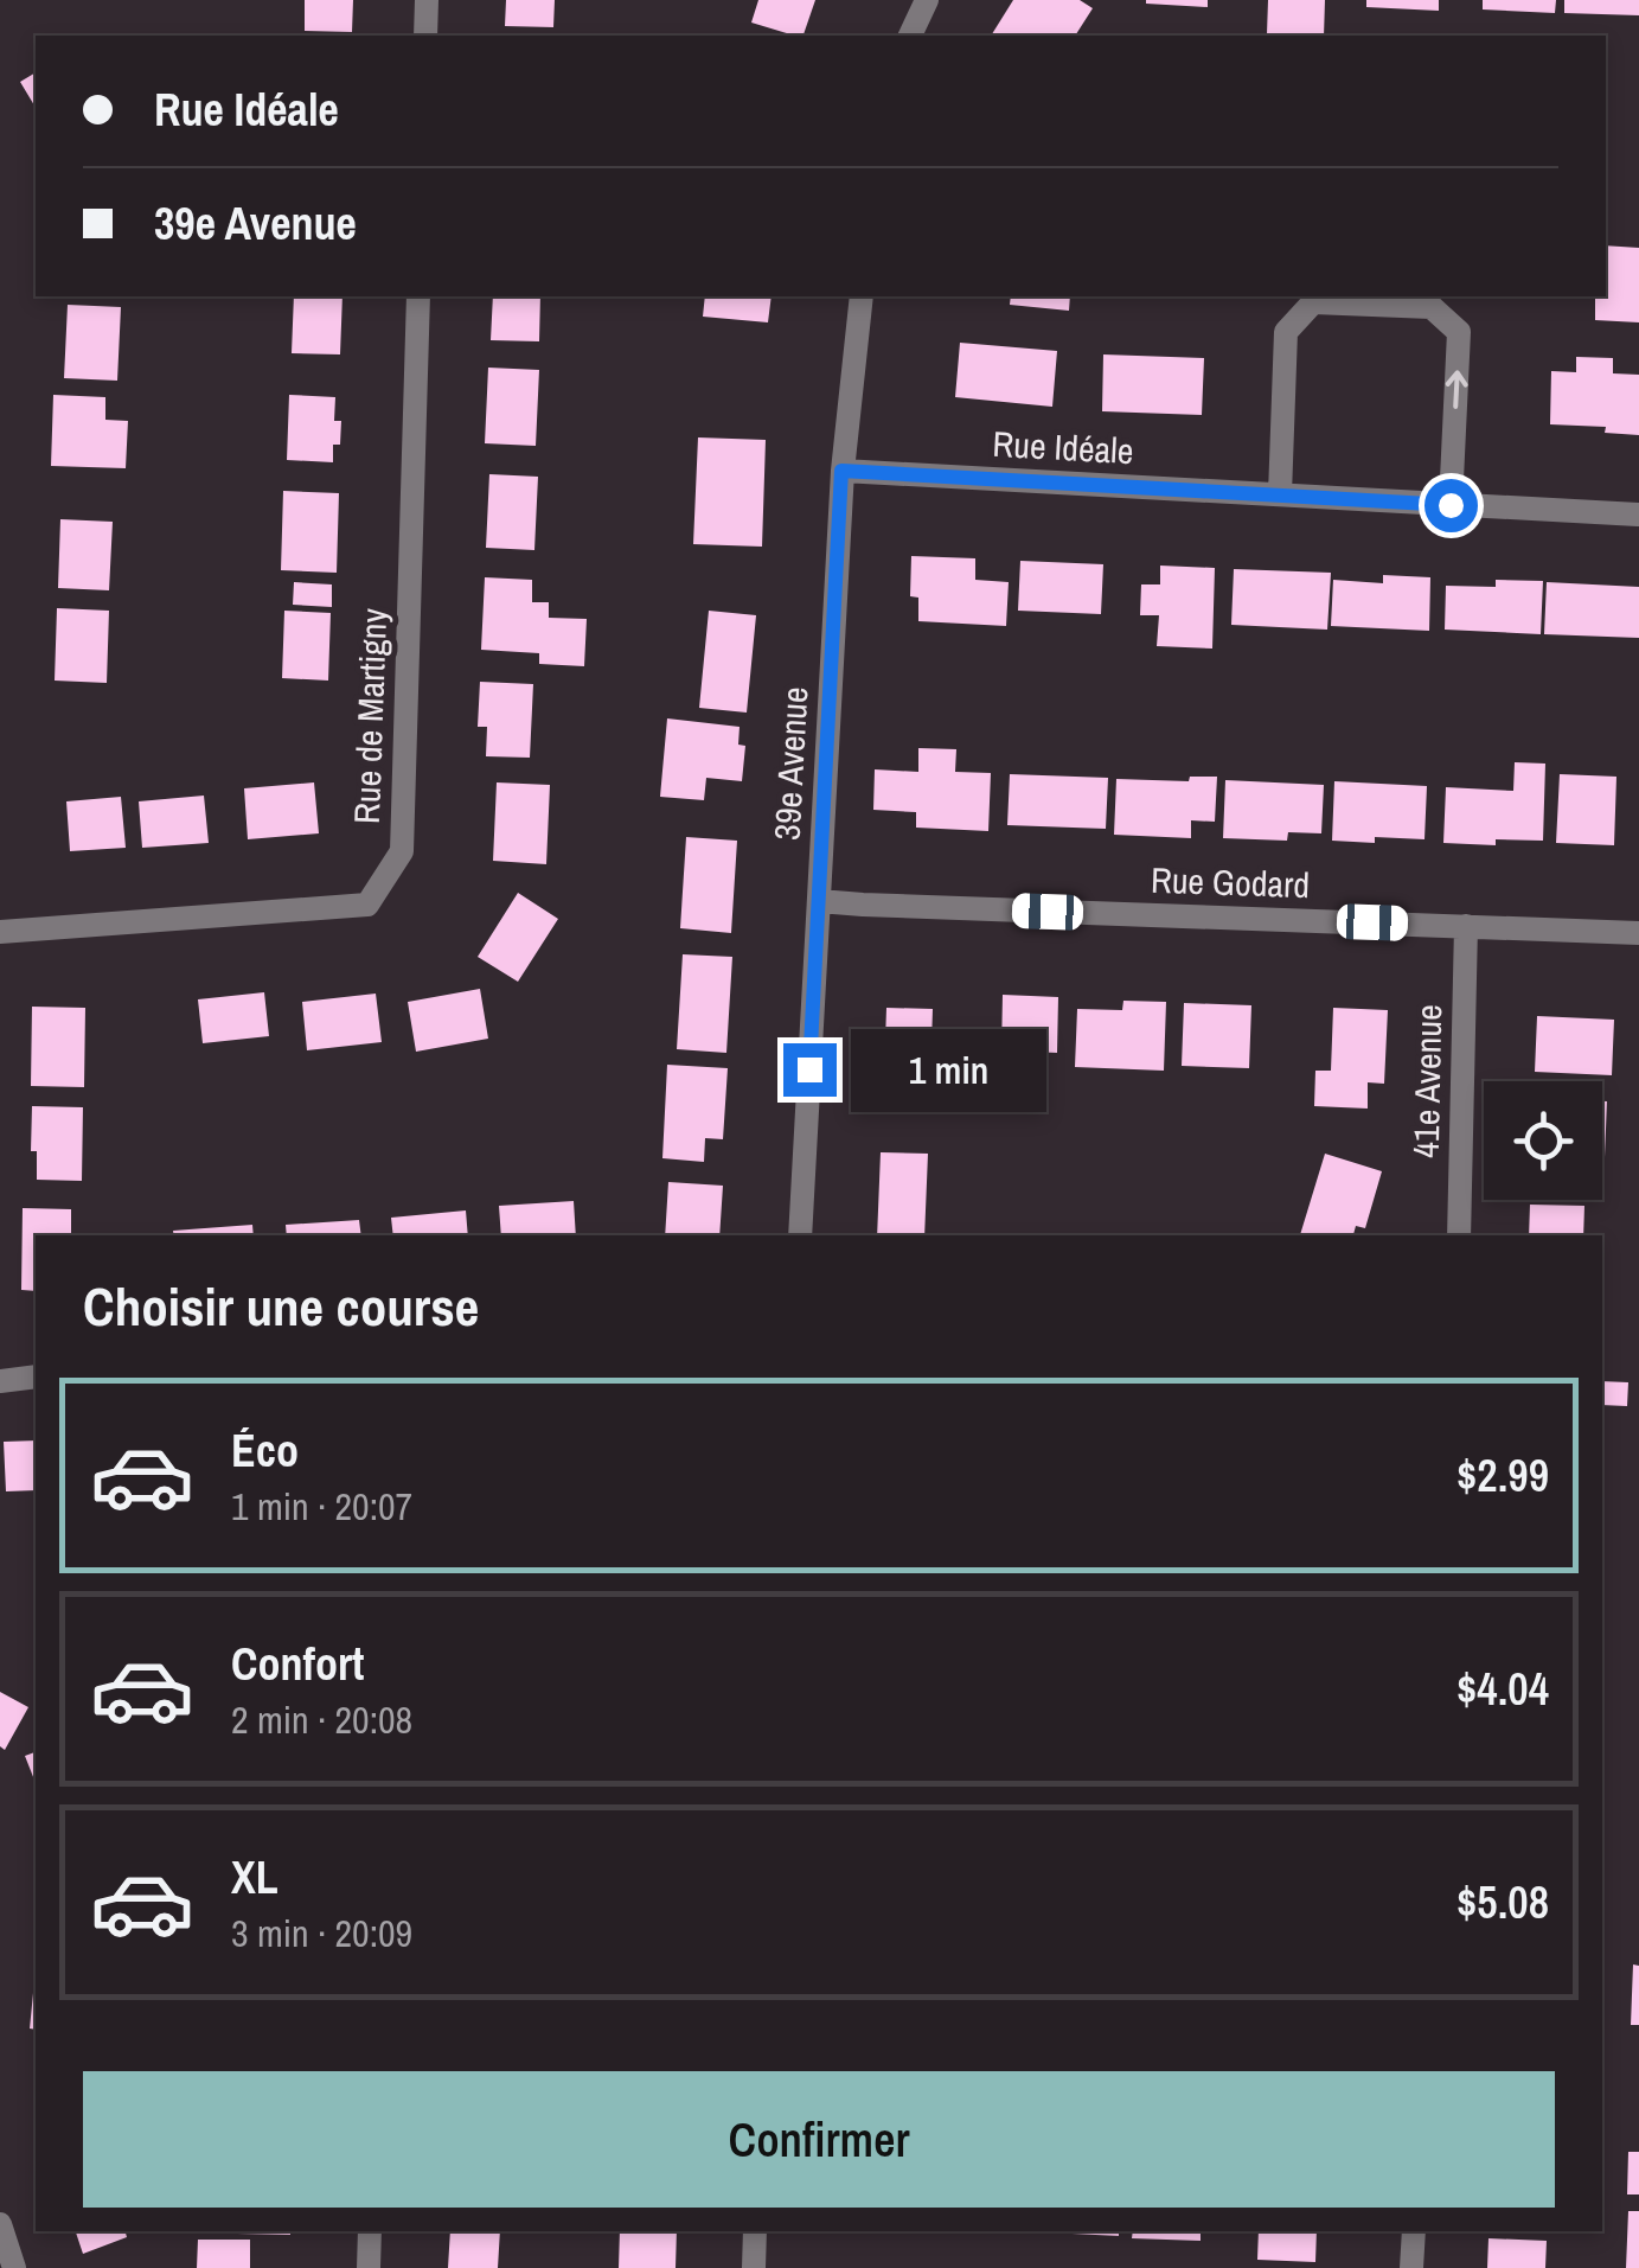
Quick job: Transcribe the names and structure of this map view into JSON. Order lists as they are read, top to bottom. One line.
{"streets":{"street":["Rue Idéale","Rue de Martigny","39e Avenue","Rue Godard","41e Avenue"]},"crossings":[["Rue Idéale","39e Avenue"],["39e Avenue","Rue Godard"],["Rue Godard","41e Avenue"]],"page":{"banner":["Rue Idéale","39e Avenue"],"bubble":"1 min","heading":"Choisir une course","list":[{"name":"Éco","note":"1 min · 20:07","value":"$2.99"},{"name":"Confort","note":"2 min · 20:08","value":"$4.04"},{"name":"XL","note":"3 min · 20:09","value":"$5.08"}],"buttons":"Confirmer"}}
